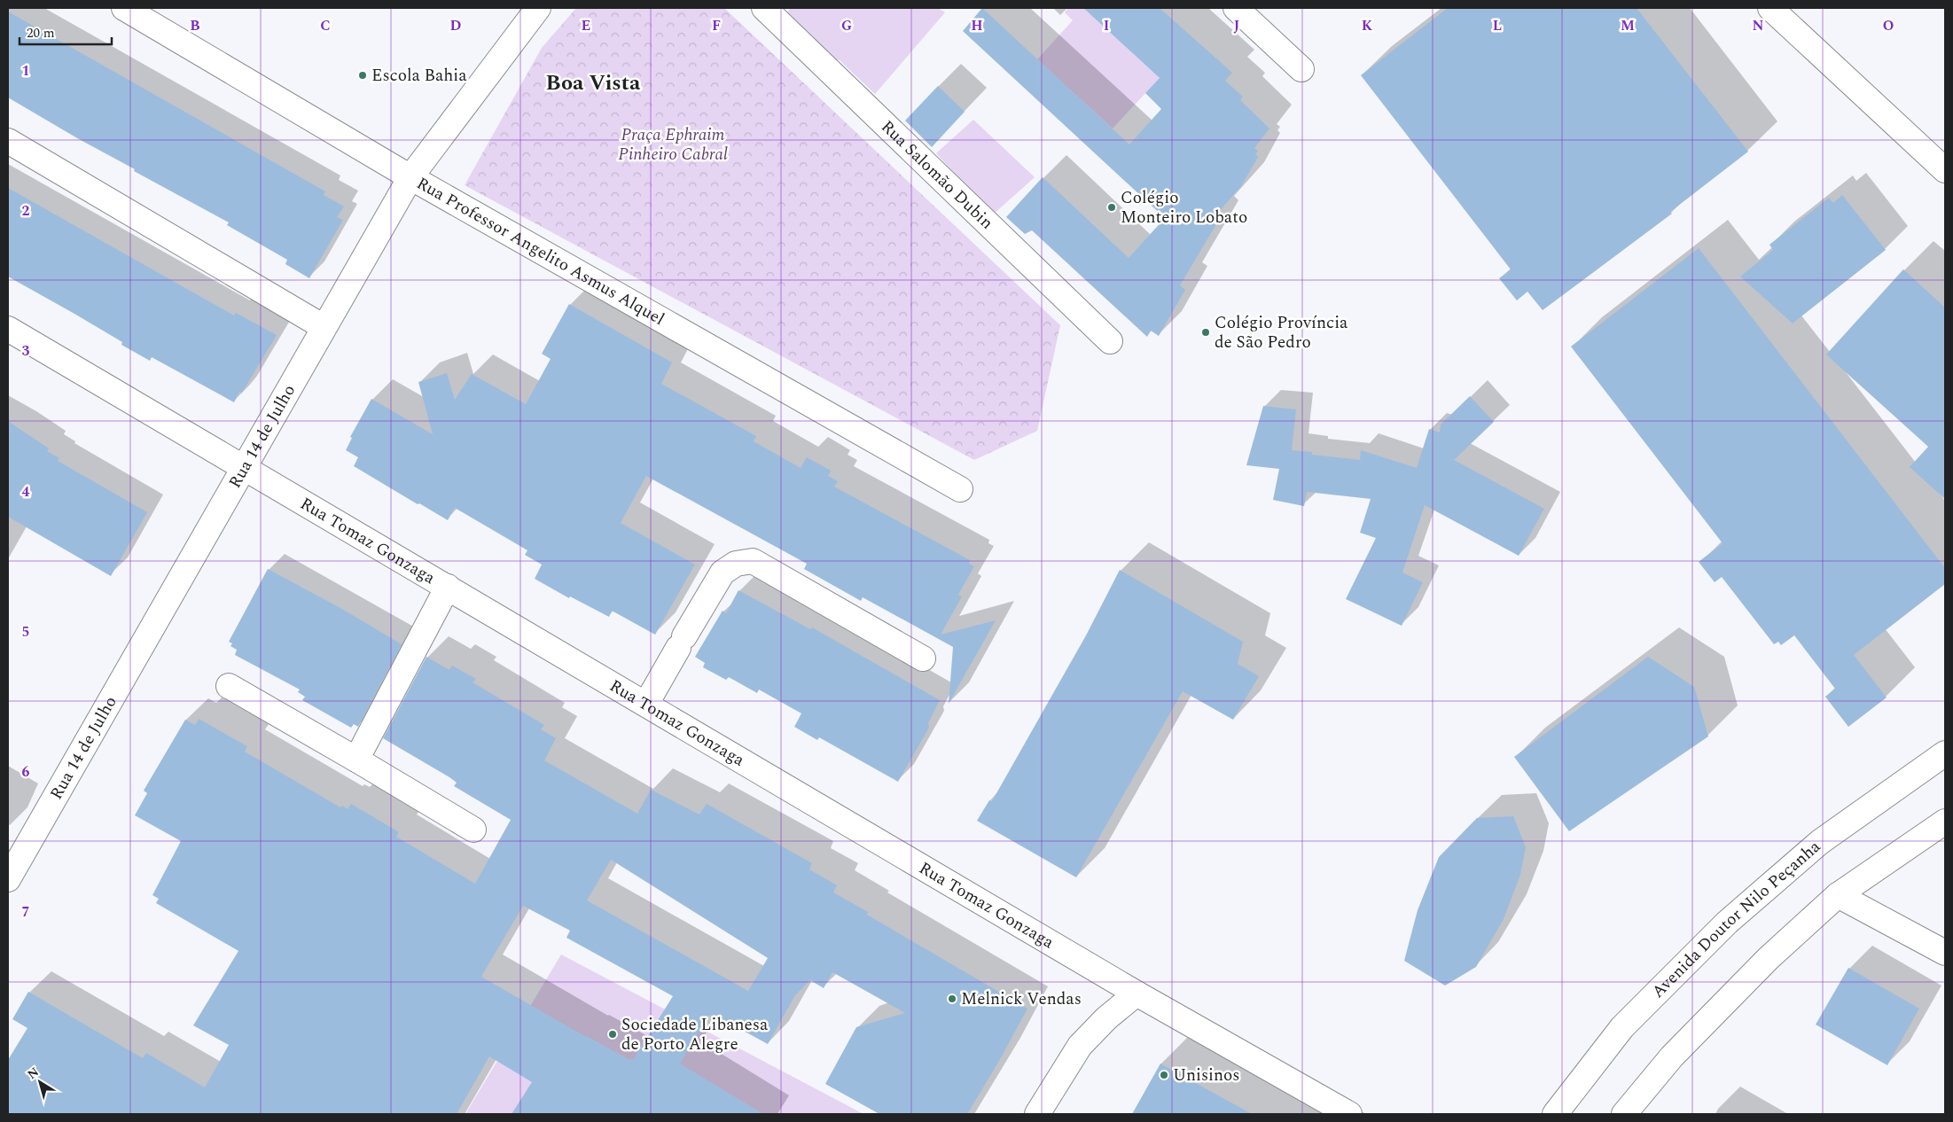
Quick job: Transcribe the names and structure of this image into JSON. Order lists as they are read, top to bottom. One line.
{"streets":{"street":["Rua Salomão Dubin","Rua Professor Angelito Asmus Alquel","Rua 14 de Julho","Rua Tomaz Gonzaga","Avenida Doutor Nilo Peçanha"]},"crossings":[["Rua Professor Angelito Asmus Alquel","Rua 14 de Julho"],["Rua 14 de Julho","Rua Tomaz Gonzaga"]],"districts":["Boa Vista"],"parks":["Praça Ephraim Pinheiro Cabral"],"places":["Escola Bahia","Colégio Monteiro Lobato","Colégio Província de São Pedro","Melnick Vendas","Sociedade Libanesa de Porto Alegre","Unisinos"],"scale_bar":"20 m","north":"top left","grid":{"columns":["B","C","D","E","F","G","H","I","J","K","L","M","N","O"],"rows":["1","2","3","4","5","6","7"]}}
